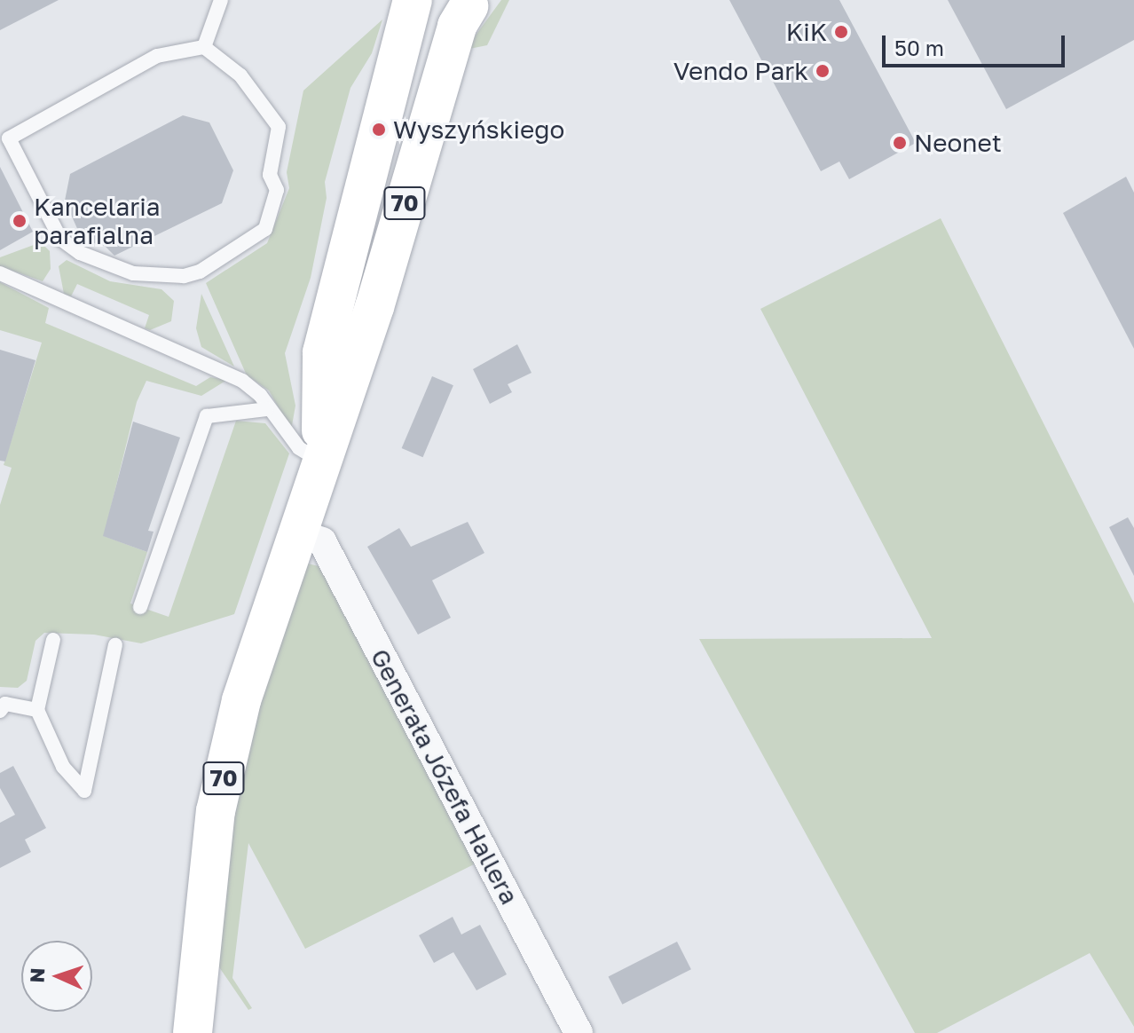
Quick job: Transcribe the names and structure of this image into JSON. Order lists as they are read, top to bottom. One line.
{"streets":{"main road":["70"],"street":["Generała Józefa Hallera"]},"crossings":[["70","Generała Józefa Hallera"]],"places":["KiK","Vendo Park","Wyszyńskiego","Neonet","Kancelaria parafialna"],"scale_bar":"50 m","north":"left"}
